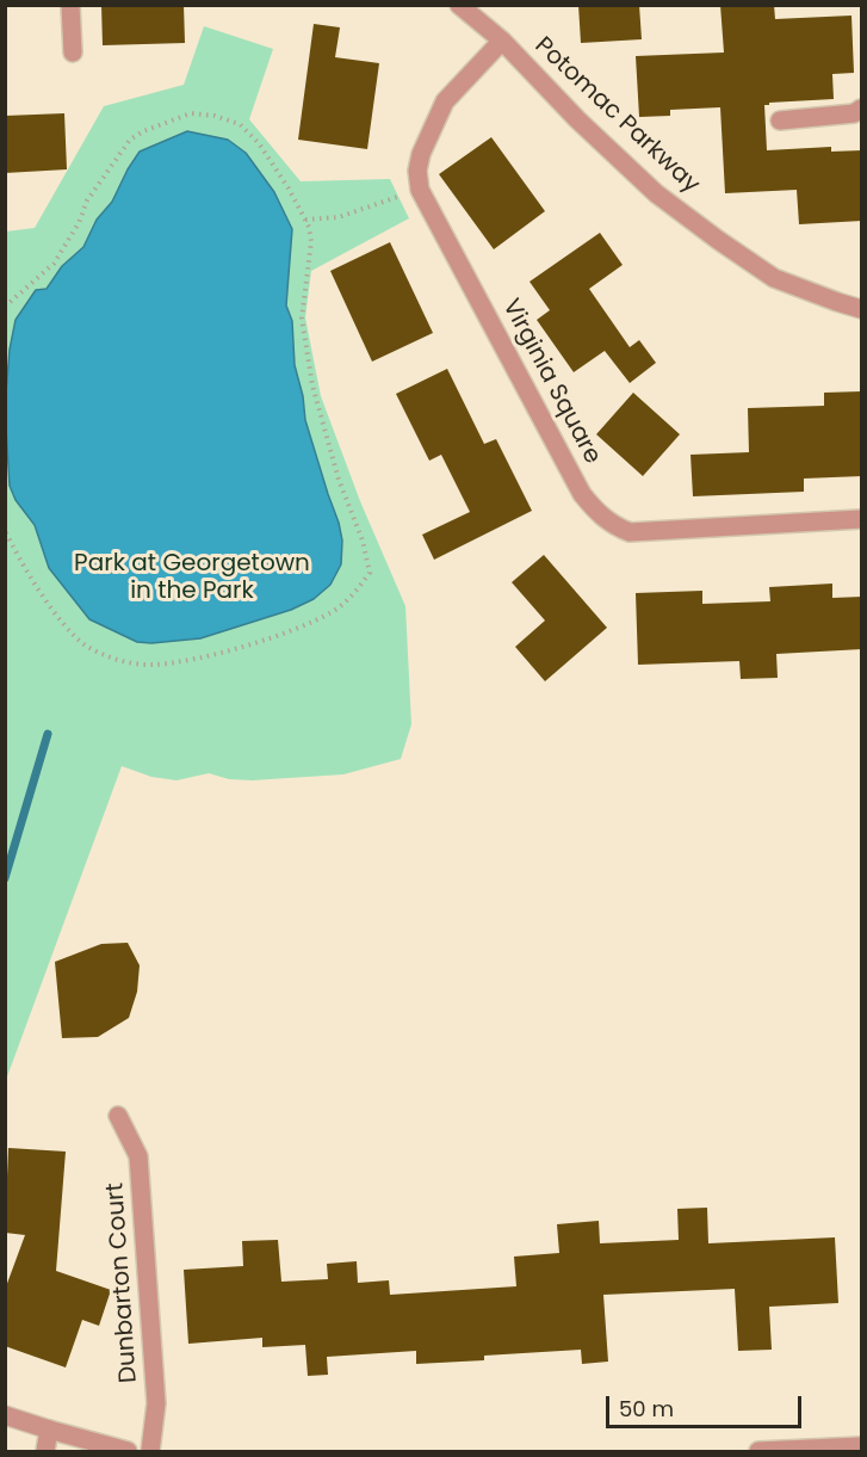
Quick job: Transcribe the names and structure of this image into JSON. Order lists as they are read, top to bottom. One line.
{"streets":{"street":["Potomac Parkway","Virginia Square","Dunbarton Court"]},"crossings":[["Potomac Parkway","Virginia Square"]],"parks":["Park at Georgetown in the Park"],"scale_bar":"50 m"}
